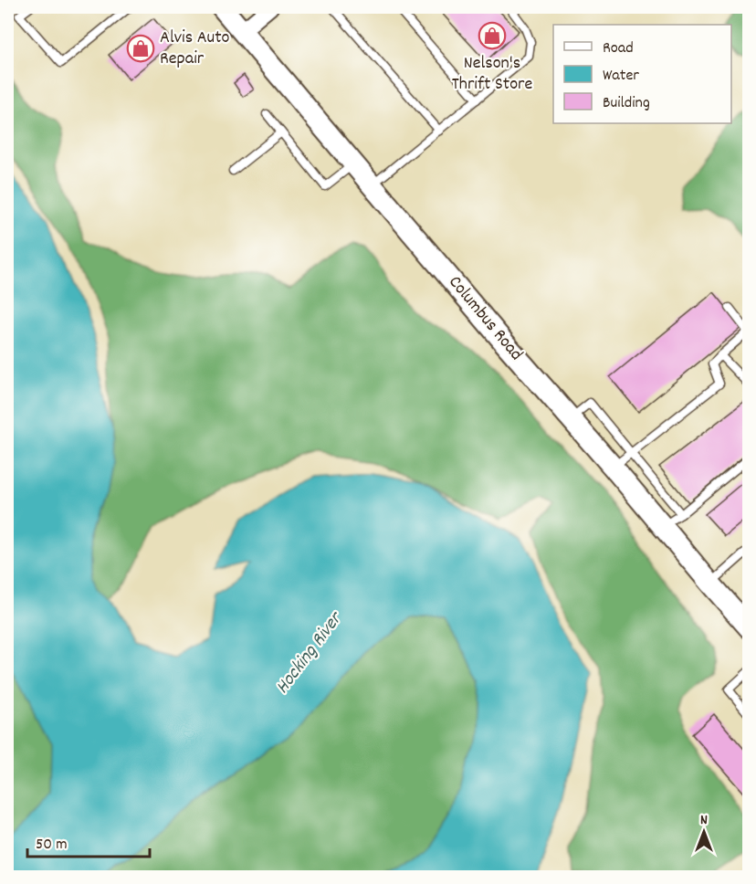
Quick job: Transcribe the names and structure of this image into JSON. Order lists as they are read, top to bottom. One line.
{"streets":{"main road":["Columbus Road"]},"water":["Hocking River"],"places":{"shop":["Nelson's Thrift Store","Alvis Auto Repair"]},"legend":["Road","Water","Building"],"scale_bar":"50 m","north":"top"}
